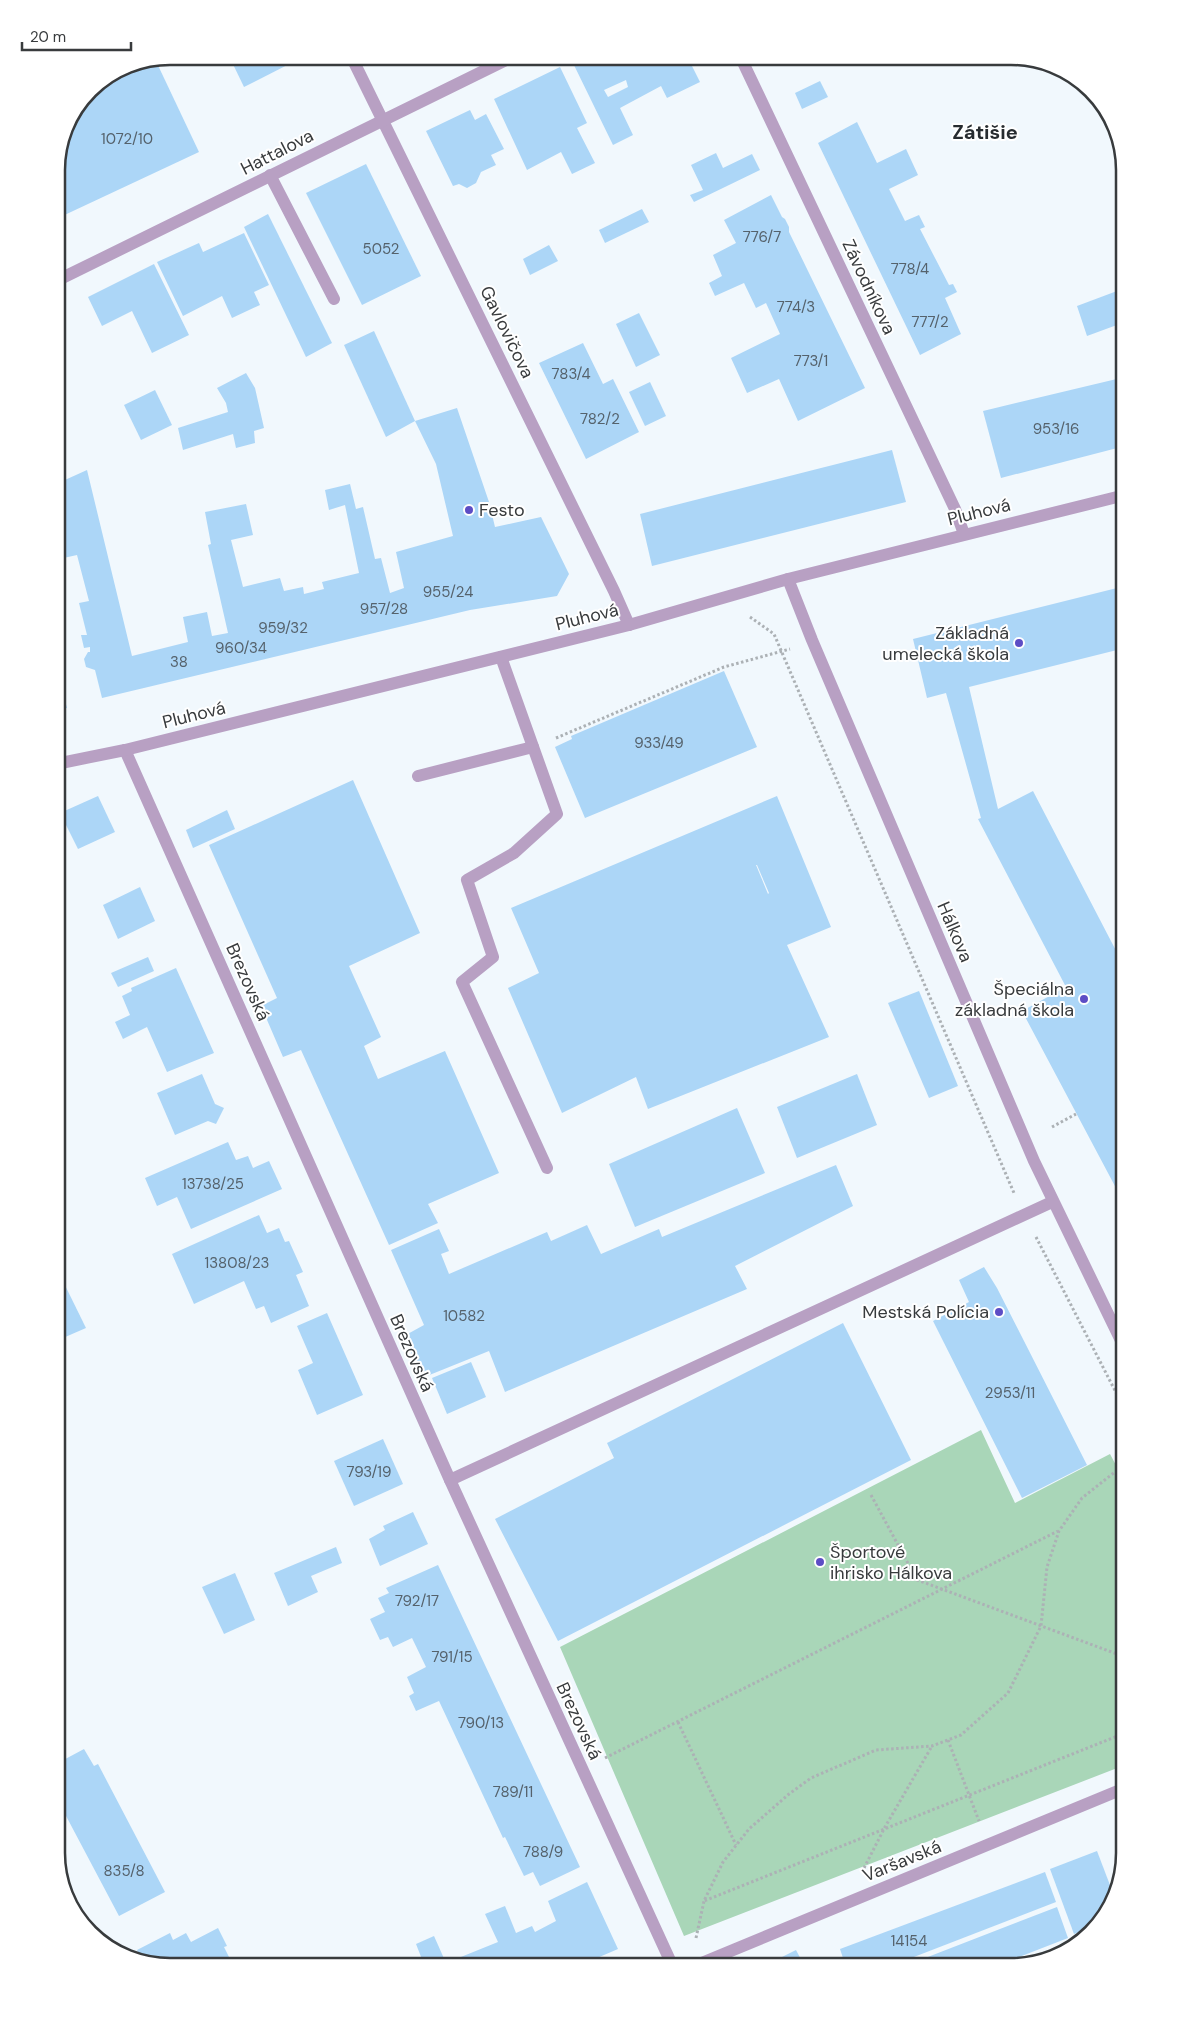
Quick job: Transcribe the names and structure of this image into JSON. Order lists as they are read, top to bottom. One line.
{"streets":{"street":["Hattalova","Závodníkova","Gavlovičova","Pluhová","Hálkova","Brezovská","Varšavská"]},"crossings":[["Hattalova","Gavlovičova"],["Závodníkova","Pluhová"],["Gavlovičova","Pluhová"],["Pluhová","Hálkova"],["Pluhová","Brezovská"]],"districts":["Zátišie"],"places":["Festo","Základná umelecká škola","Špeciálna základná škola","Mestská Polícia","Športové ihrisko Hálkova"],"house_numbers":["1072/10","776/7","5052","778/4","774/3","777/2","773/1","783/4","782/2","953/16","955/24","957/28","959/32","960/34","38","933/49","13738/25","13808/23","10582","2953/11","793/19","792/17","791/15","790/13","789/11","788/9","835/8","14154"],"scale_bar":"20 m"}
